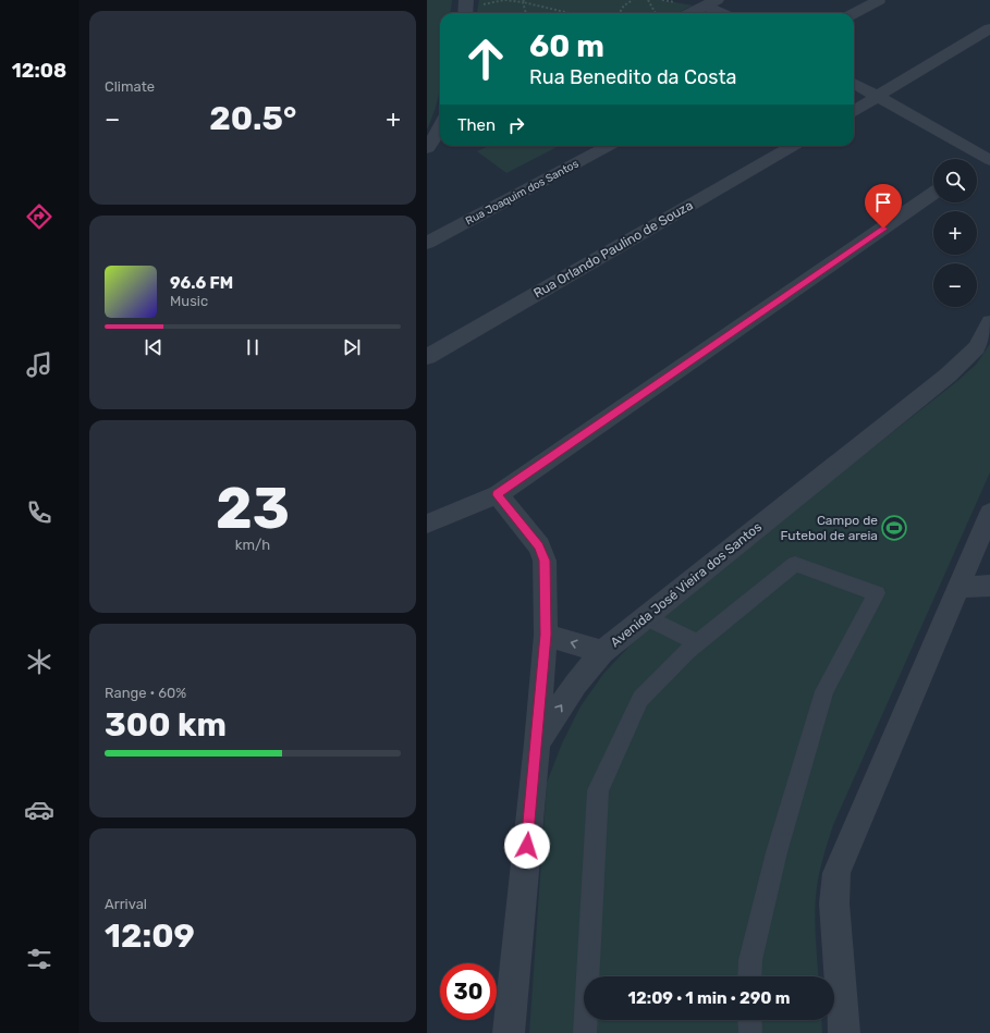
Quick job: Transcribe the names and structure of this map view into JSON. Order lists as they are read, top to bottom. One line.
{"streets":{"street":["Rua Joaquim dos Santos","Rua Orlando Paulino de Souza","Avenida José Vieira dos Santos"]},"places":{"sports":["Campo de Futebol de areia"]},"page":{"tabs":"12:08","tile":["Climate",["23","km/h"],["Range · 60%","300 km"],["Arrival","12:09"]],"turn":["60 m","Rua Benedito da Costa"],"heat":["−","20.5°","+"],"then":"Then","map_buttons":["+","−"],"song":["96.6 FM","Music"],"limit":"30","trip":"12:09 · 1 min · 290 m"}}
